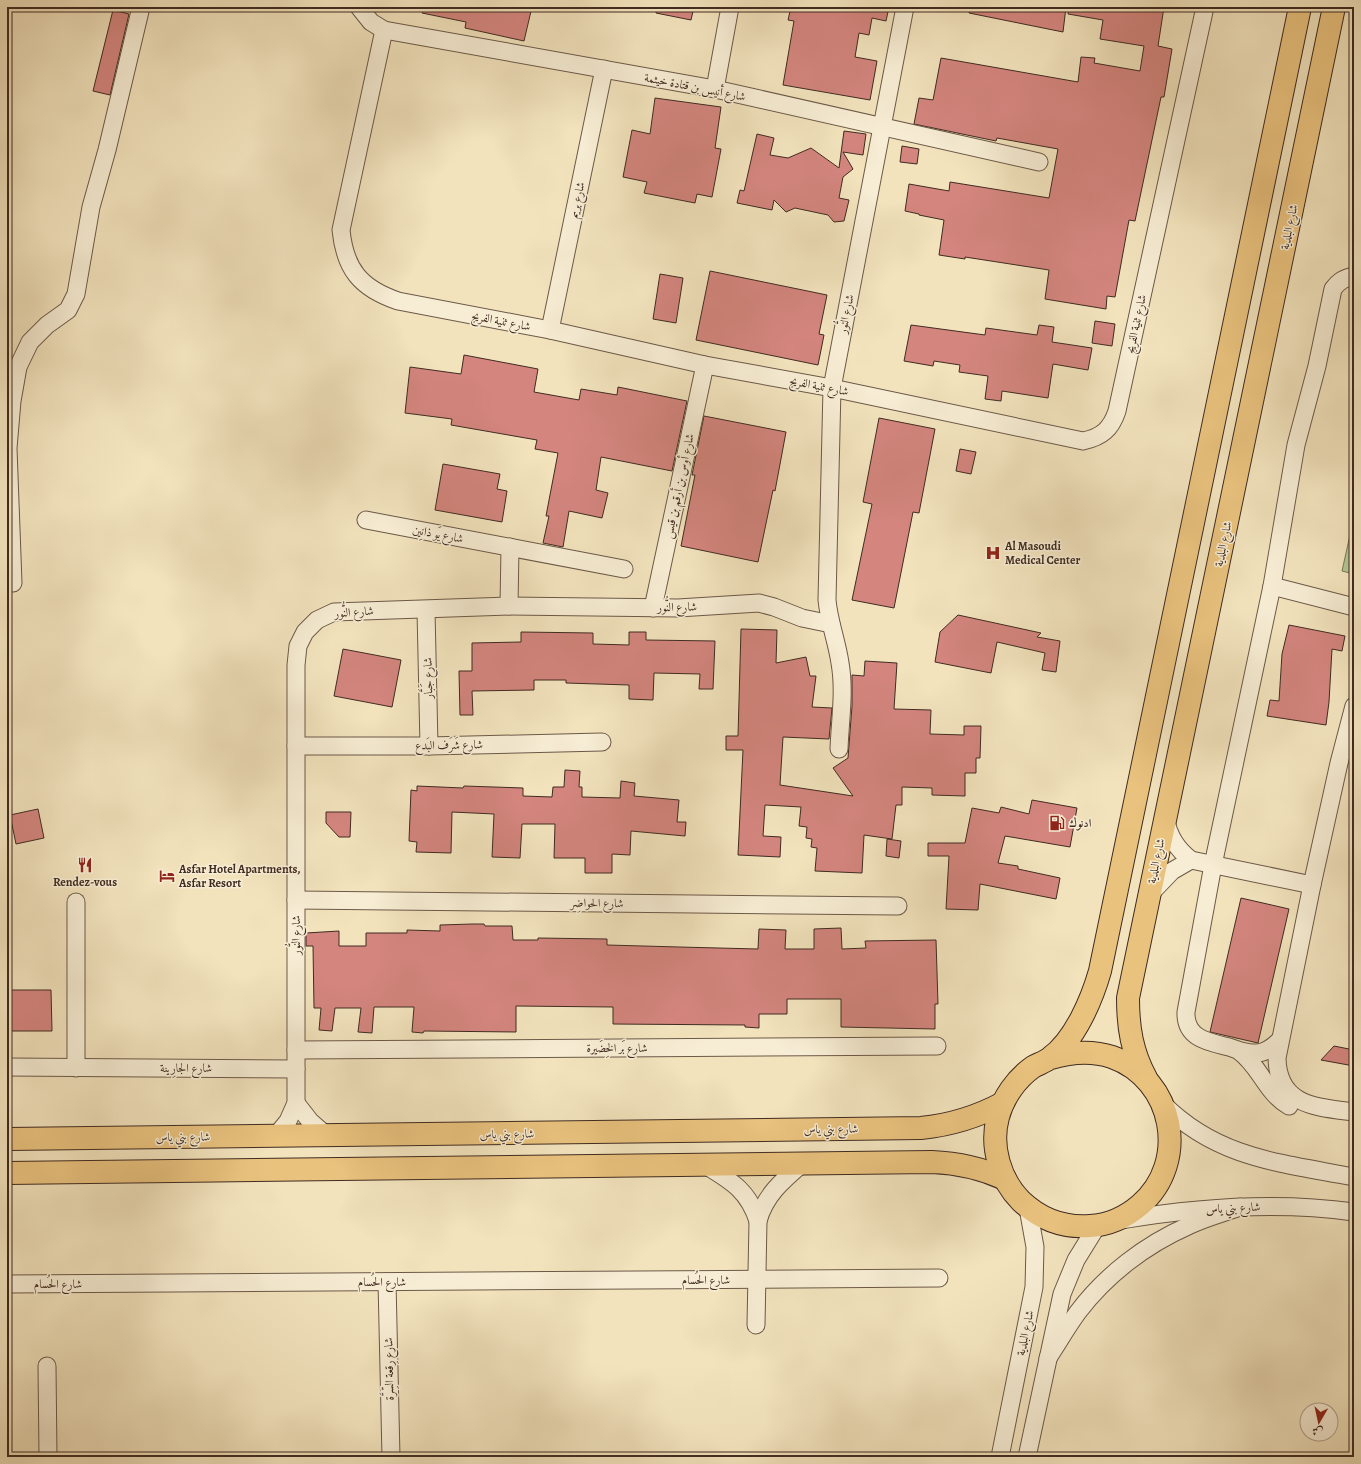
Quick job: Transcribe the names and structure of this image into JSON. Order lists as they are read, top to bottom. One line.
{"streets":{"main road":["شارع البلدية","شارع بني ياس"],"street":["شارع أنيس بن قتادة خيثمة","شارع بريم","شارع النُّور","شارع ثنية الفريج","شارع أوس بن أرقم بن قيس","شارع يَو ذانِين","شارع جَبَّار","شارع شَرَف البَدع","شارع الحواضِر","شارع بَر الخِضَيرة","شارع الجارِينة","شارع الحُسام","شارع رِقعة السِّرَّة"]},"crossings":[["شارع أنيس بن قتادة خيثمة","شارع بريم"],["شارع أنيس بن قتادة خيثمة","شارع النُّور"],["شارع أنيس بن قتادة خيثمة","شارع ثنية الفريج"],["شارع بريم","شارع ثنية الفريج"],["شارع النُّور","شارع ثنية الفريج"],["شارع النُّور","شارع أوس بن أرقم بن قيس"],["شارع النُّور","شارع جَبَّار"],["شارع النُّور","شارع شَرَف البَدع"],["شارع النُّور","شارع الحواضِر"],["شارع النُّور","شارع بَر الخِضَيرة"],["شارع النُّور","شارع الجارِينة"],["شارع النُّور","شارع بني ياس"],["شارع ثنية الفريج","شارع أوس بن أرقم بن قيس"],["شارع جَبَّار","شارع شَرَف البَدع"],["شارع الحُسام","شارع رِقعة السِّرَّة"]],"places":{"hospital":["Al Masoudi Medical Center"],"fuel station":["ادنوك"],"restaurant":["Rendez-vous"],"hotel":["Asfar Hotel Apartments, Asfar Resort"]},"north":"bottom"}
